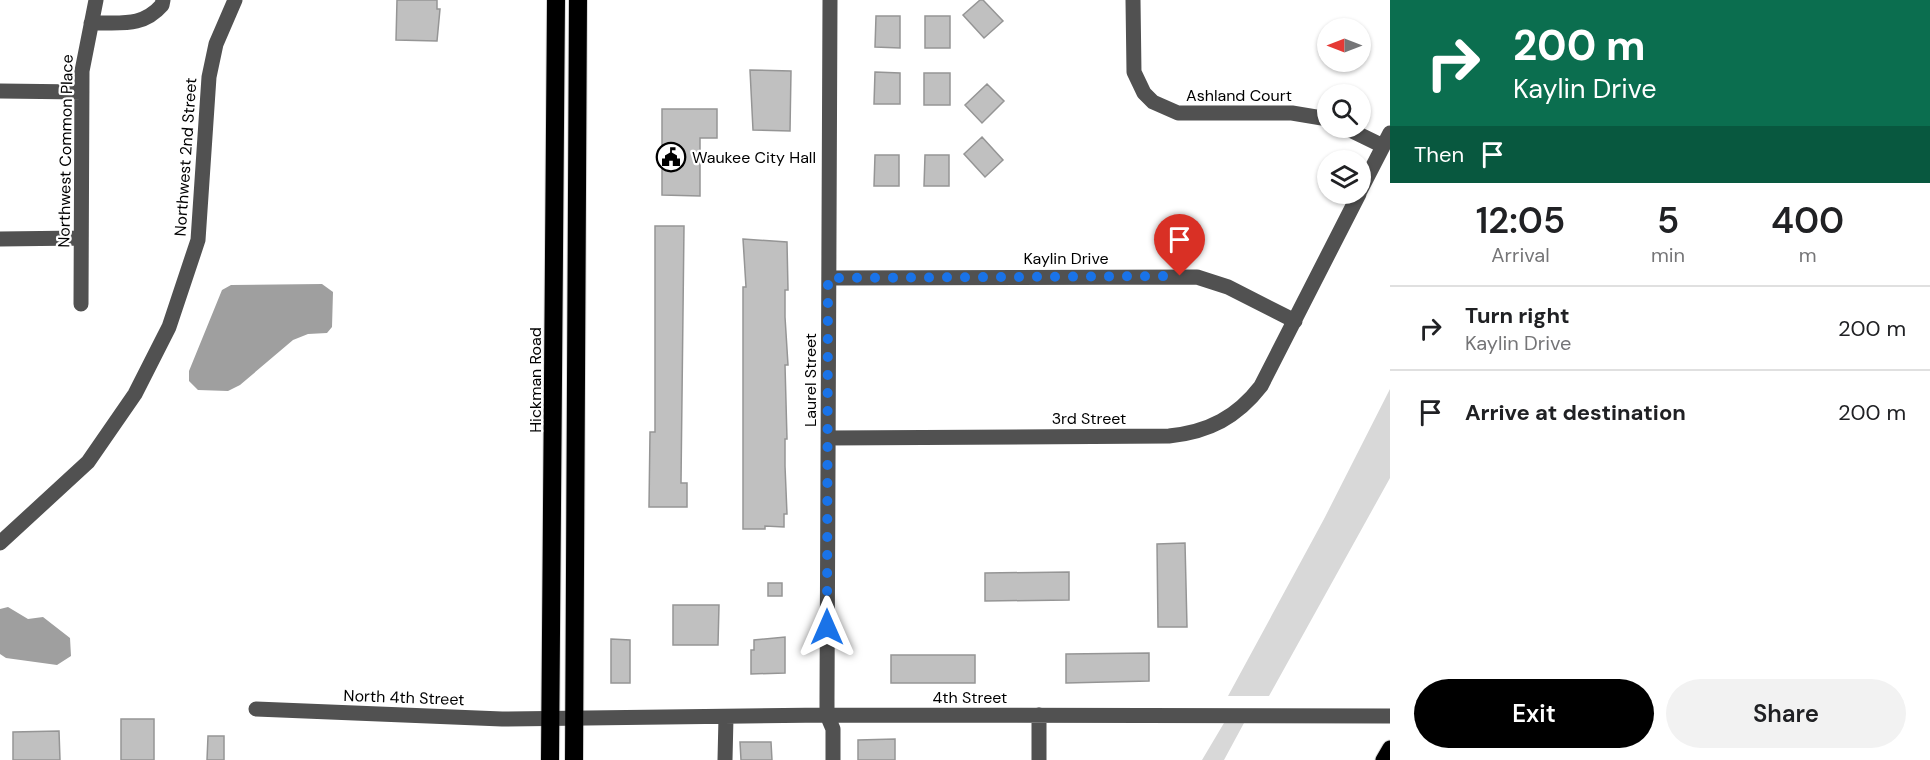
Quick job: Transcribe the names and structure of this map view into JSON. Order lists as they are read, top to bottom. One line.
{"streets":{"highway":["Hickman Road"],"street":["Ashland Court","Northwest Common Place","Northwest 2nd Street","Kaylin Drive","Laurel Street","3rd Street","North 4th Street","4th Street"]},"crossings":[["Kaylin Drive","Laurel Street"],["Kaylin Drive","3rd Street"],["Hickman Road","North 4th Street"],["Hickman Road","4th Street"],["Laurel Street","3rd Street"],["Laurel Street","4th Street"],["North 4th Street","4th Street"]],"places":{"public building":["Waukee City Hall"]},"north":"left","page":{"turn":["200 m","Kaylin Drive"],"then":"Then","eta":["12:05","Arrival","5","min","400","m"],"list":[{"name":"Turn right","note":"Kaylin Drive","value":"200 m"},{"name":"Arrive at destination","value":"200 m"}],"buttons":["Exit","Share"]}}
